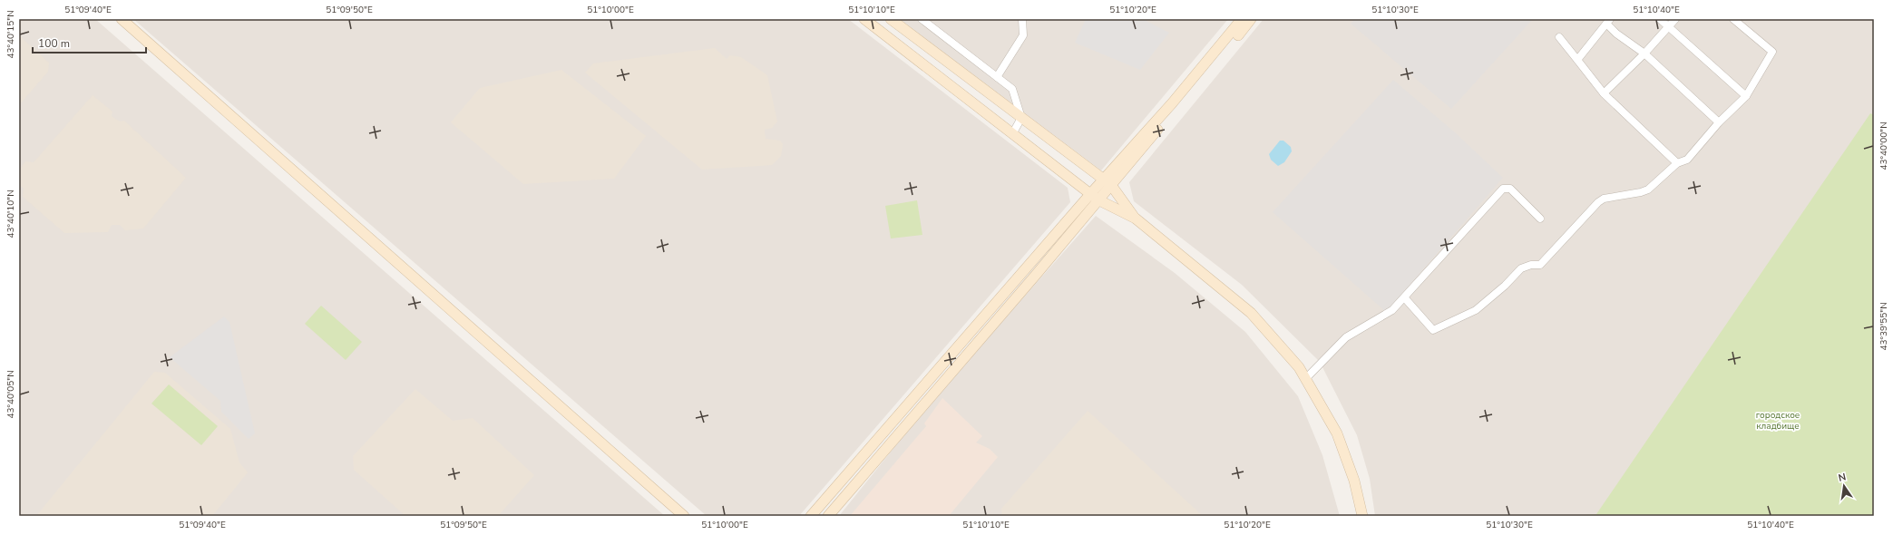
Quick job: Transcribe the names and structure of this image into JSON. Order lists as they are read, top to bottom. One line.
{"parks":["городское кладбище"],"scale_bar":"100 m","north":"top","coordinates":["51°09'40\"E","51°09'50\"E","51°10'00\"E","51°10'10\"E","51°10'20\"E","51°10'30\"E","51°10'40\"E","43°40'15\"N","43°40'00\"N","43°40'10\"N","43°39'55\"N","43°40'05\"N"]}
